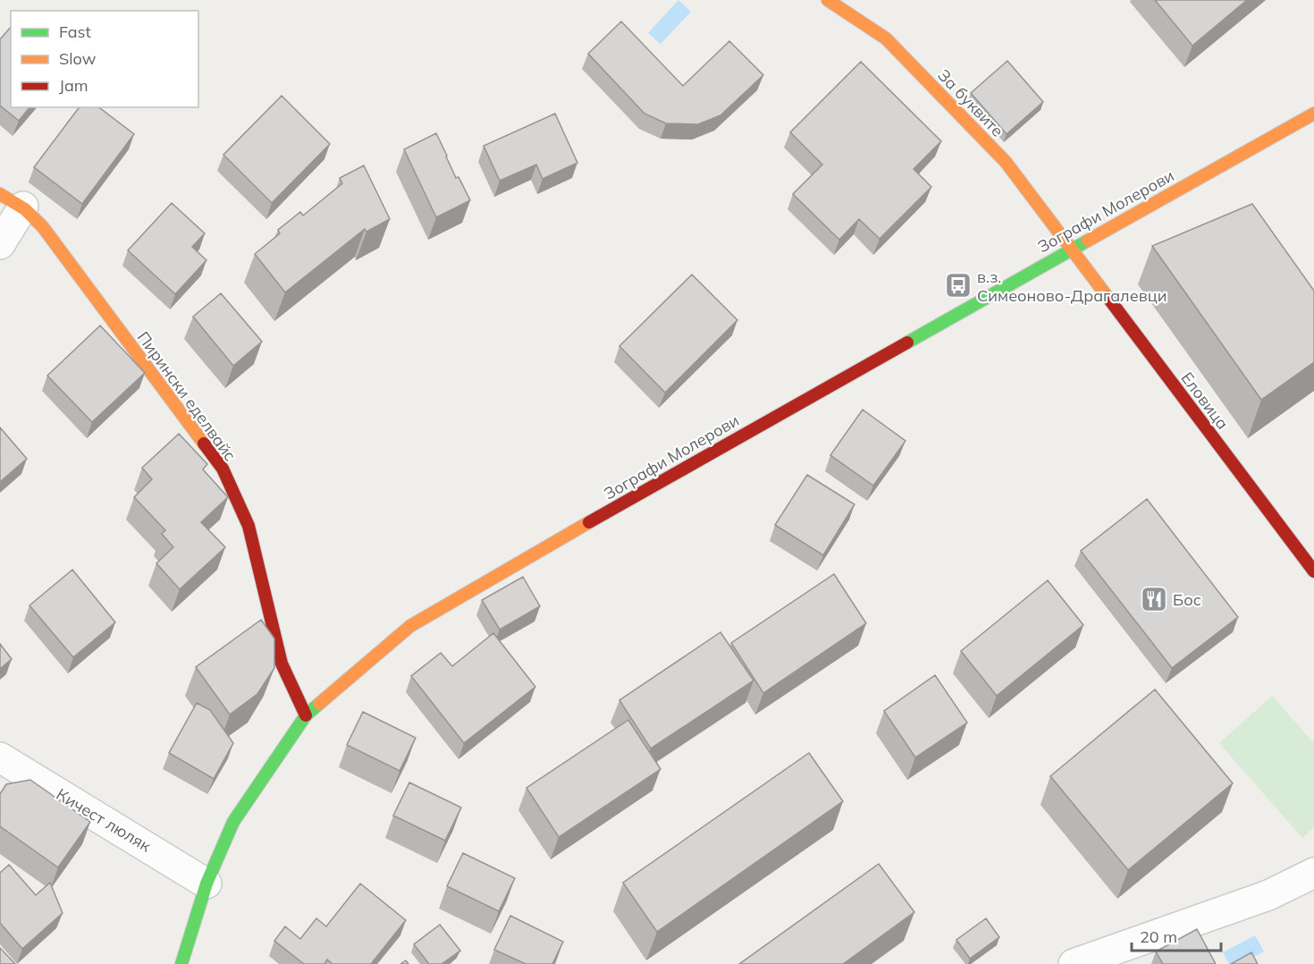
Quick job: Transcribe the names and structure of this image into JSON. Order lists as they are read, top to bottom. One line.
{"streets":{"street":["За буквите","Зографи Молерови","Пирински еделвайс","Еловица","Кичест люляк"]},"crossings":[["За буквите","Зографи Молерови"],["За буквите","Еловица"],["Зографи Молерови","Пирински еделвайс"],["Зографи Молерови","Еловица"],["Зографи Молерови","Кичест люляк"]],"places":{"bus stop":["в.з. Симеоново-Драгалевци"],"restaurant":["Бос"]},"legend":["Fast","Slow","Jam"],"scale_bar":"20 m"}
